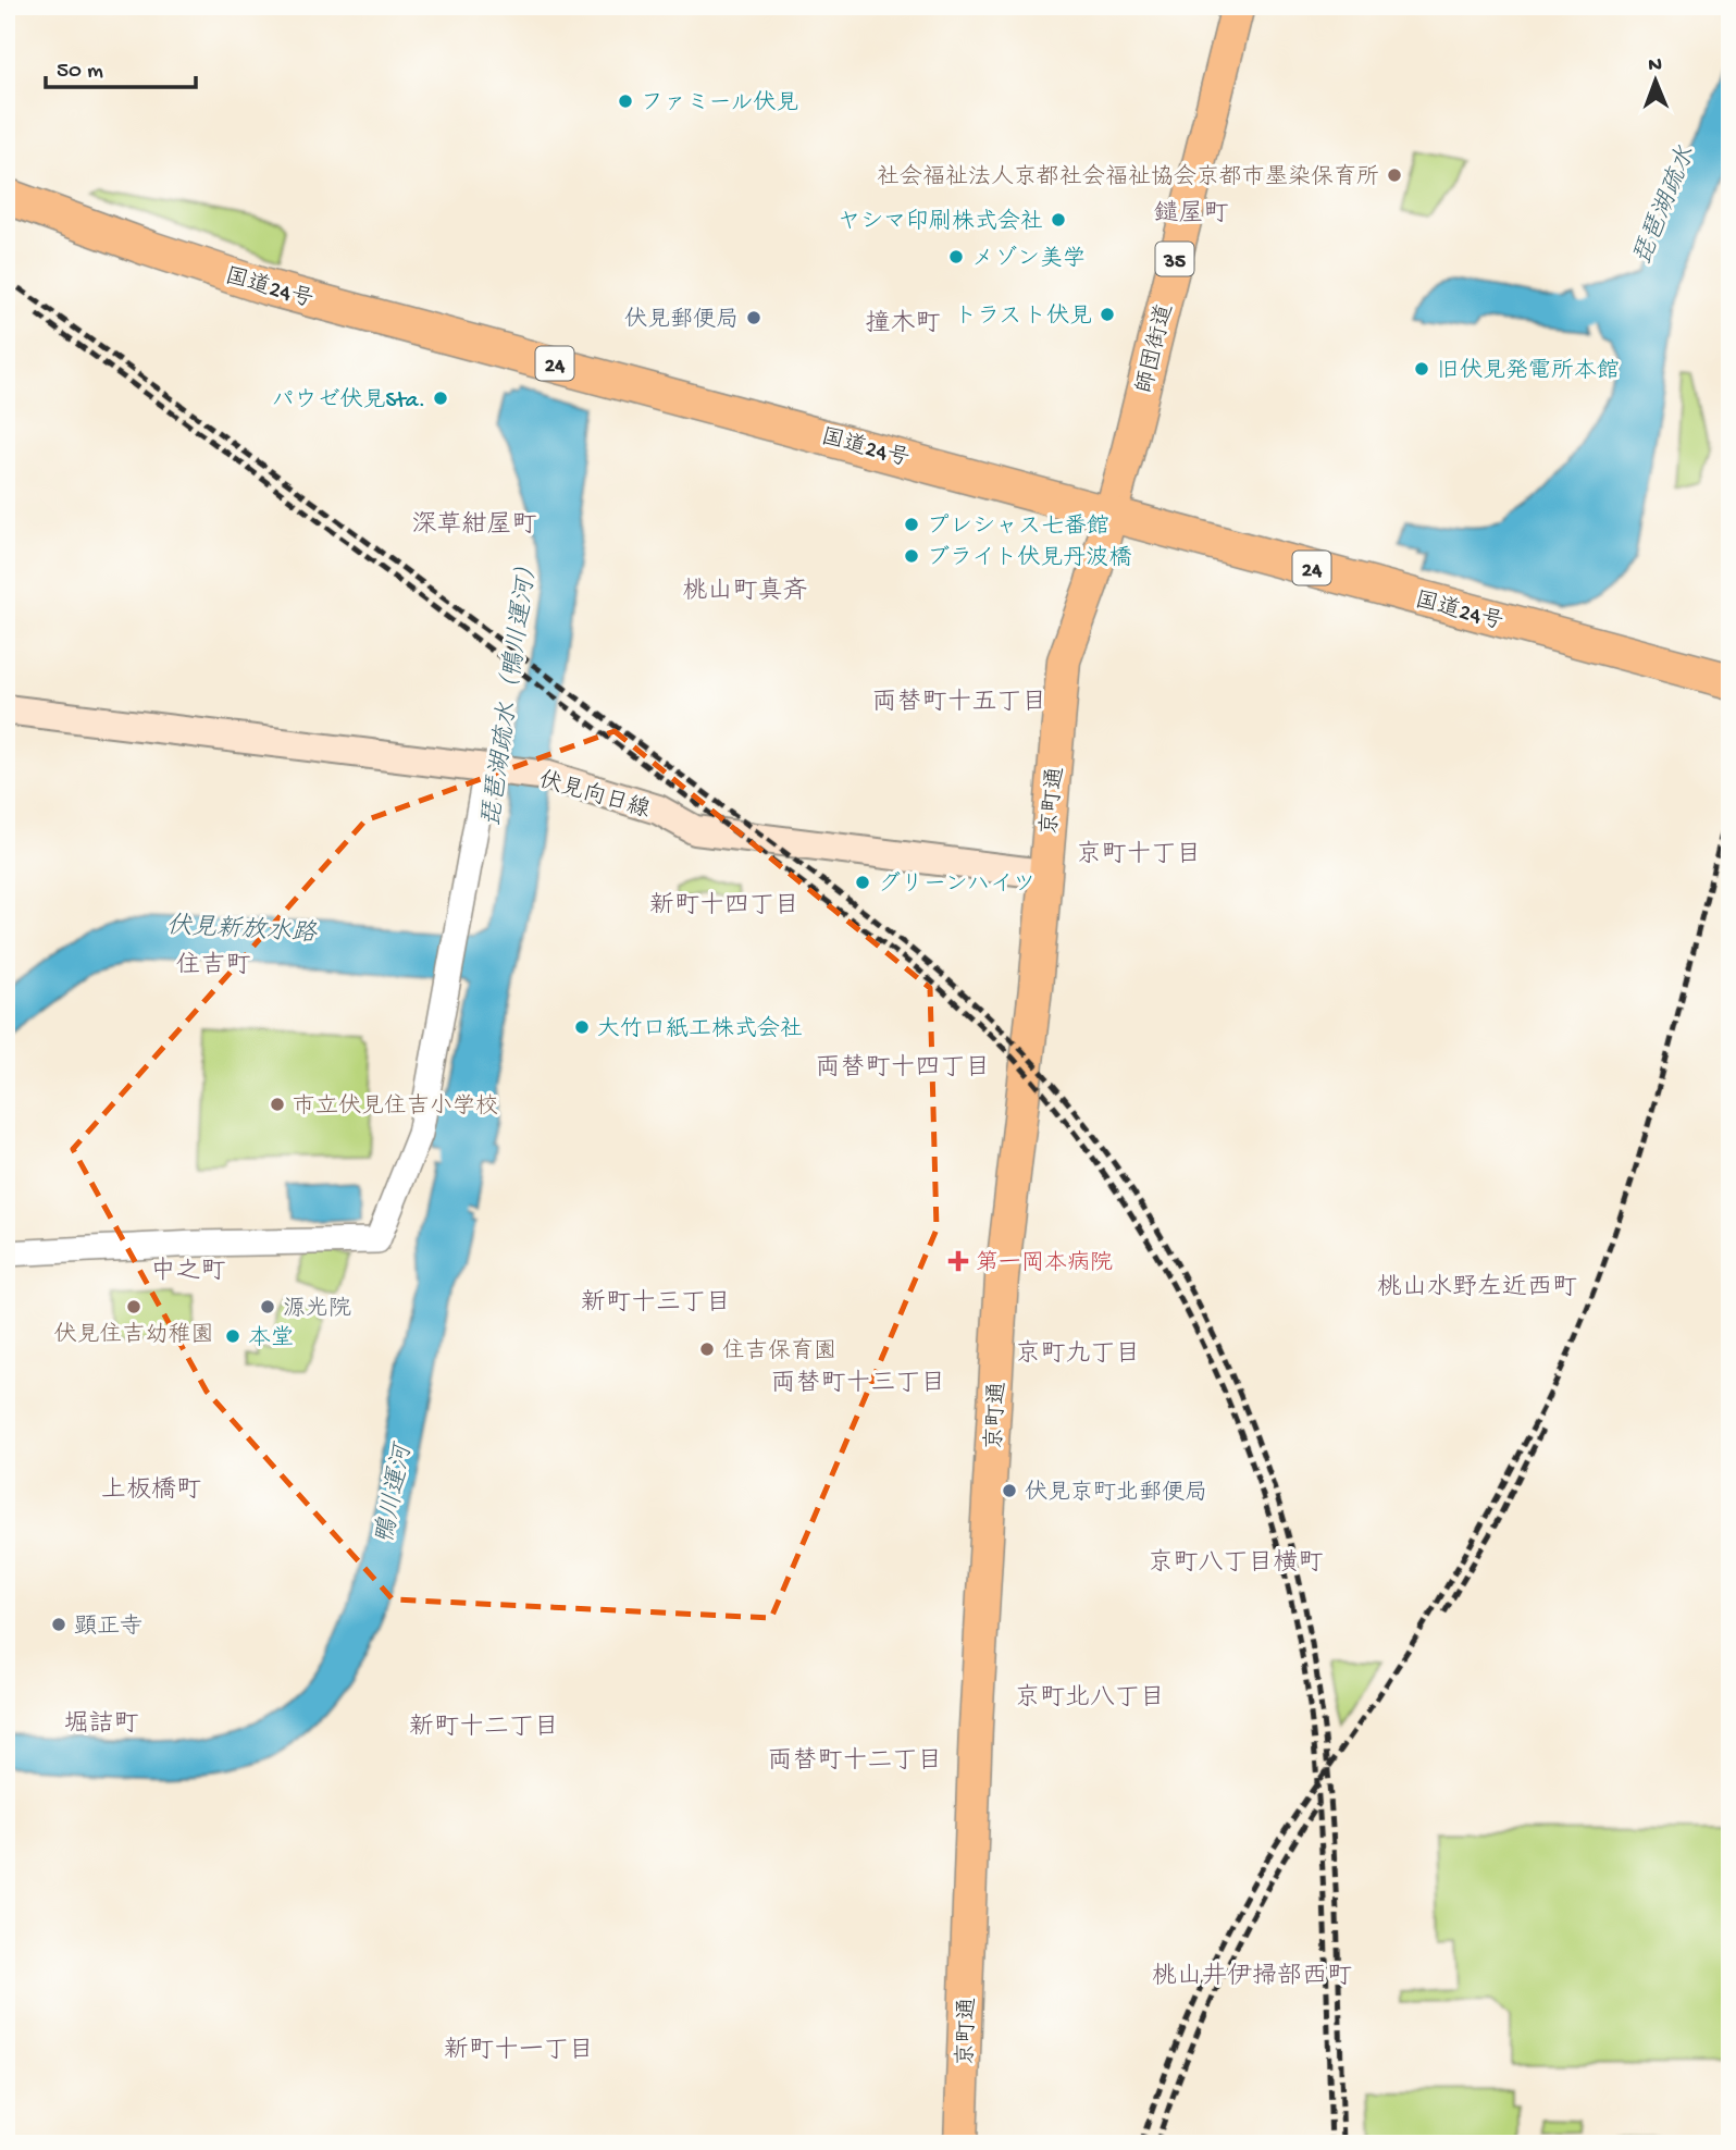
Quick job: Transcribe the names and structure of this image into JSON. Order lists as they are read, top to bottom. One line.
{"streets":{"highway":["国道24号","24"],"main road":["35","師団街道","伏見向日線","京町通"]},"crossings":[["国道24号","師団街道"],["国道24号","京町通"],["師団街道","京町通"],["伏見向日線","京町通"]],"districts":["鑓屋町","撞木町","深草紺屋町","桃山町真斉","両替町十五丁目","京町十丁目","新町十四丁目","住吉町","両替町十四丁目","中之町","桃山水野左近西町","新町十三丁目","京町九丁目","両替町十三丁目","上板橋町","京町八丁目横町","京町北八丁目","堀詰町","新町十二丁目","両替町十二丁目","桃山井伊掃部西町","新町十一丁目"],"water":["琵琶湖疏水","琵琶湖疏水（鴨川運河）","伏見新放水路","鴨川運河"],"places":{"other":["ファミール伏見","社会福祉法人京都社会福祉協会京都市墨染保育所","ヤシマ印刷株式会社","メゾン美学","トラスト伏見","伏見郵便局","旧伏見発電所本館","パウゼ伏見Sta.","プレシャス七番館","ブライト伏見丹波橋","グリーンハイツ","大竹口紙工株式会社","市立伏見住吉小学校","伏見住吉幼稚園","源光院","本堂","住吉保育園","伏見京町北郵便局","顕正寺"],"health":["第一岡本病院"]},"scale_bar":"50 m","north":"top"}
